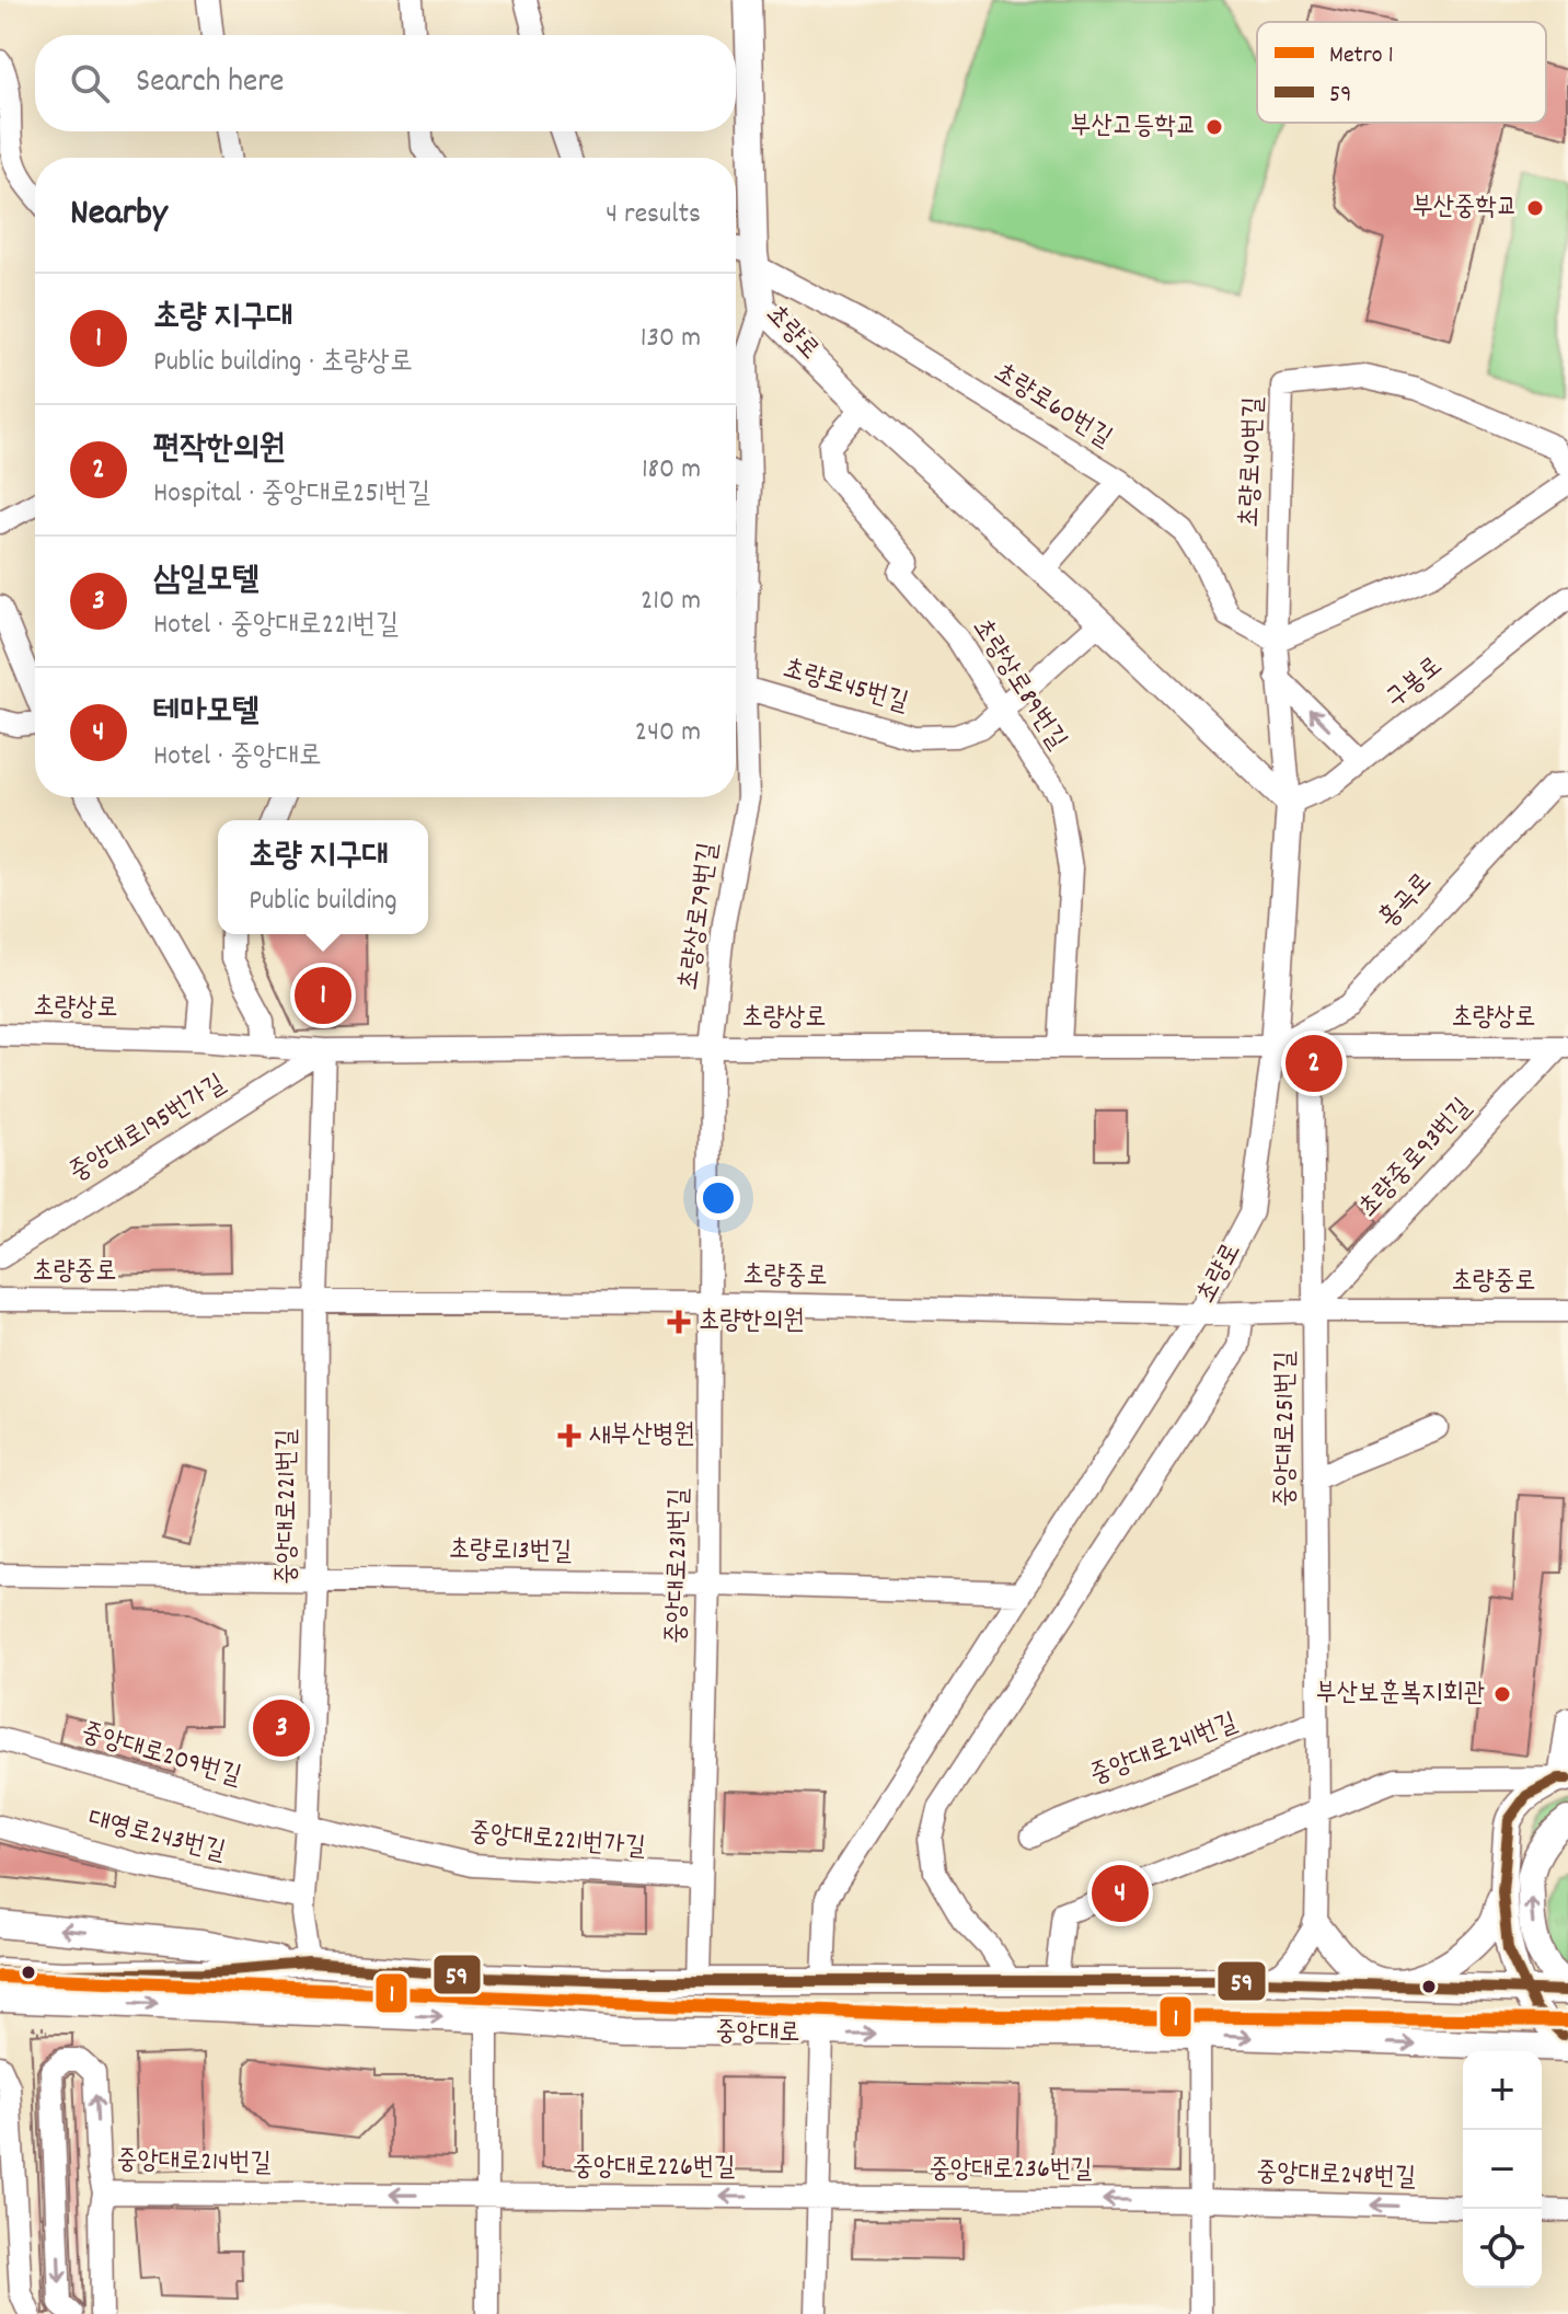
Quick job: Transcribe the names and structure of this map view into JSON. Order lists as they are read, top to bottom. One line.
{"streets":{"main road":["초량로","중앙대로"],"street":["초량로60번길","초량로40번길","구봉로","초량상로89번길","초량로45번길","홍곡로","초량상로79번길","초량상로","중앙대로195번가길","초량중로93번길","초량중로","중앙대로251번길","중앙대로221번길","초량로13번길","중앙대로231번길","중앙대로241번길","중앙대로209번길","대영로243번길","중앙대로221번가길","중앙대로214번길","중앙대로226번길","중앙대로236번길","중앙대로248번길"]},"crossings":[["초량로","초량로60번길"],["초량로","초량로40번길"],["초량로","구봉로"],["초량로","초량상로89번길"],["초량로","초량로45번길"],["초량로","홍곡로"],["초량로","초량상로79번길"],["초량로","초량상로"],["초량로","초량중로"],["초량로","초량로13번길"],["초량로","중앙대로"],["초량로60번길","초량로40번길"],["초량로40번길","구봉로"],["초량상로89번길","초량로45번길"],["초량상로89번길","초량상로"],["홍곡로","초량상로"],["초량상로79번길","초량상로"],["초량상로79번길","중앙대로231번길"],["초량상로","중앙대로195번가길"],["초량상로","초량중로93번길"],["초량상로","중앙대로251번길"],["초량상로","중앙대로221번길"],["초량상로","중앙대로231번길"],["중앙대로195번가길","중앙대로221번길"],["초량중로93번길","초량중로"],["초량중로93번길","중앙대로251번길"],["초량중로","중앙대로251번길"],["초량중로","중앙대로221번길"],["초량중로","중앙대로231번길"],["중앙대로251번길","중앙대로241번길"],["중앙대로221번길","초량로13번길"],["중앙대로221번길","중앙대로209번길"],["중앙대로221번길","대영로243번길"],["중앙대로221번길","중앙대로221번가길"],["중앙대로221번길","중앙대로"],["초량로13번길","중앙대로231번길"],["중앙대로231번길","중앙대로221번가길"],["중앙대로231번길","중앙대로"],["중앙대로209번길","중앙대로221번가길"],["중앙대로214번길","중앙대로226번길"],["중앙대로226번길","중앙대로236번길"],["중앙대로236번길","중앙대로248번길"]],"one_way":["중앙대로226번길","중앙대로236번길","중앙대로248번길"],"places":{"other":["부산고등학교","부산중학교","부산보훈복지회관"],"health":["초량한의원","새부산병원"]},"lines":["transit line 59","metro line 1"],"legend":["Metro 1","59"],"page":{"search":"Search here","heading":["Nearby","4 results"],"list":[{"mark":"1","name":"초량 지구대","note":"Public building · 초량상로","value":"130 m"},{"mark":"2","name":"편작한의원","note":"Hospital · 중앙대로251번길","value":"180 m"},{"mark":"3","name":"삼일모텔","note":"Hotel · 중앙대로221번길","value":"210 m"},{"mark":"4","name":"테마모텔","note":"Hotel · 중앙대로","value":"240 m"}],"popup":["초량 지구대","Public building"],"pins":["1","2","3","4"],"map_buttons":["+","−"]}}
